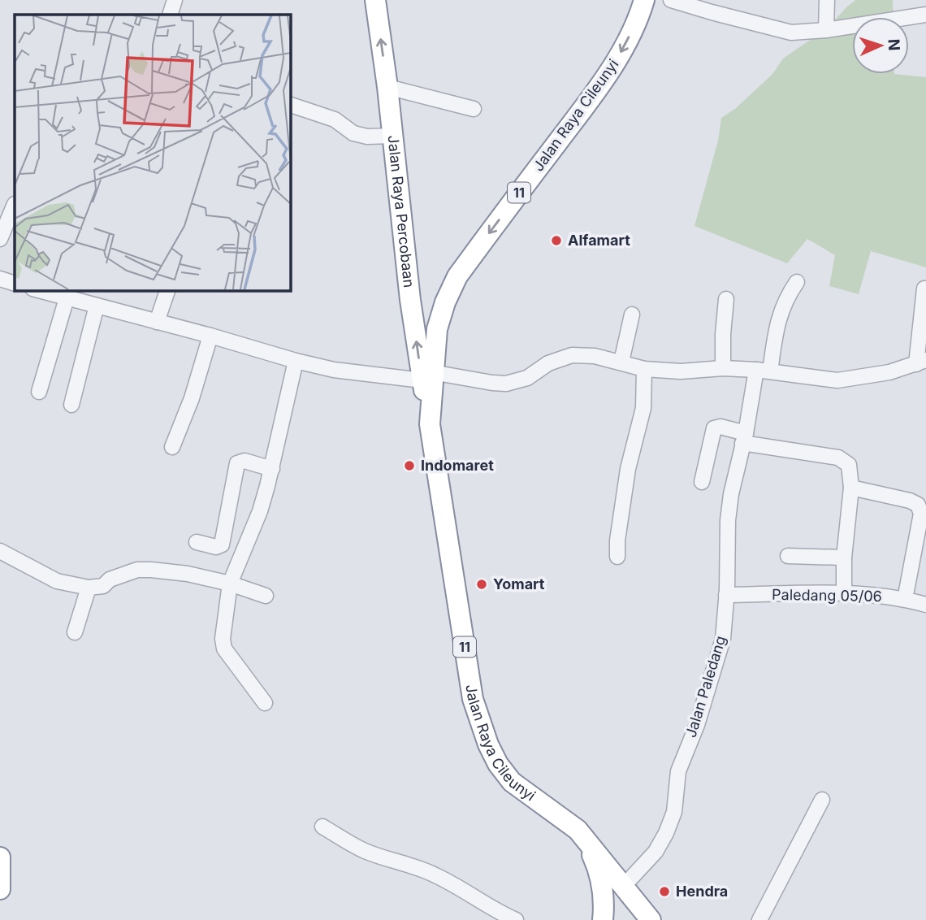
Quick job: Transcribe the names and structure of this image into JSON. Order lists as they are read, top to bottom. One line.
{"streets":{"highway":["Jalan Raya Cileunyi","11","Jalan Raya Percobaan"],"street":["Paledang 05/06","Jalan Paledang"]},"crossings":[["Jalan Raya Cileunyi","11"],["Jalan Raya Cileunyi","Jalan Raya Percobaan"],["Jalan Raya Cileunyi","Jalan Paledang"],["Paledang 05/06","Jalan Paledang"]],"one_way":["Jalan Raya Cileunyi","Jalan Raya Percobaan"],"places":["Alfamart","Indomaret","Yomart","Hendra"],"north":"right"}
